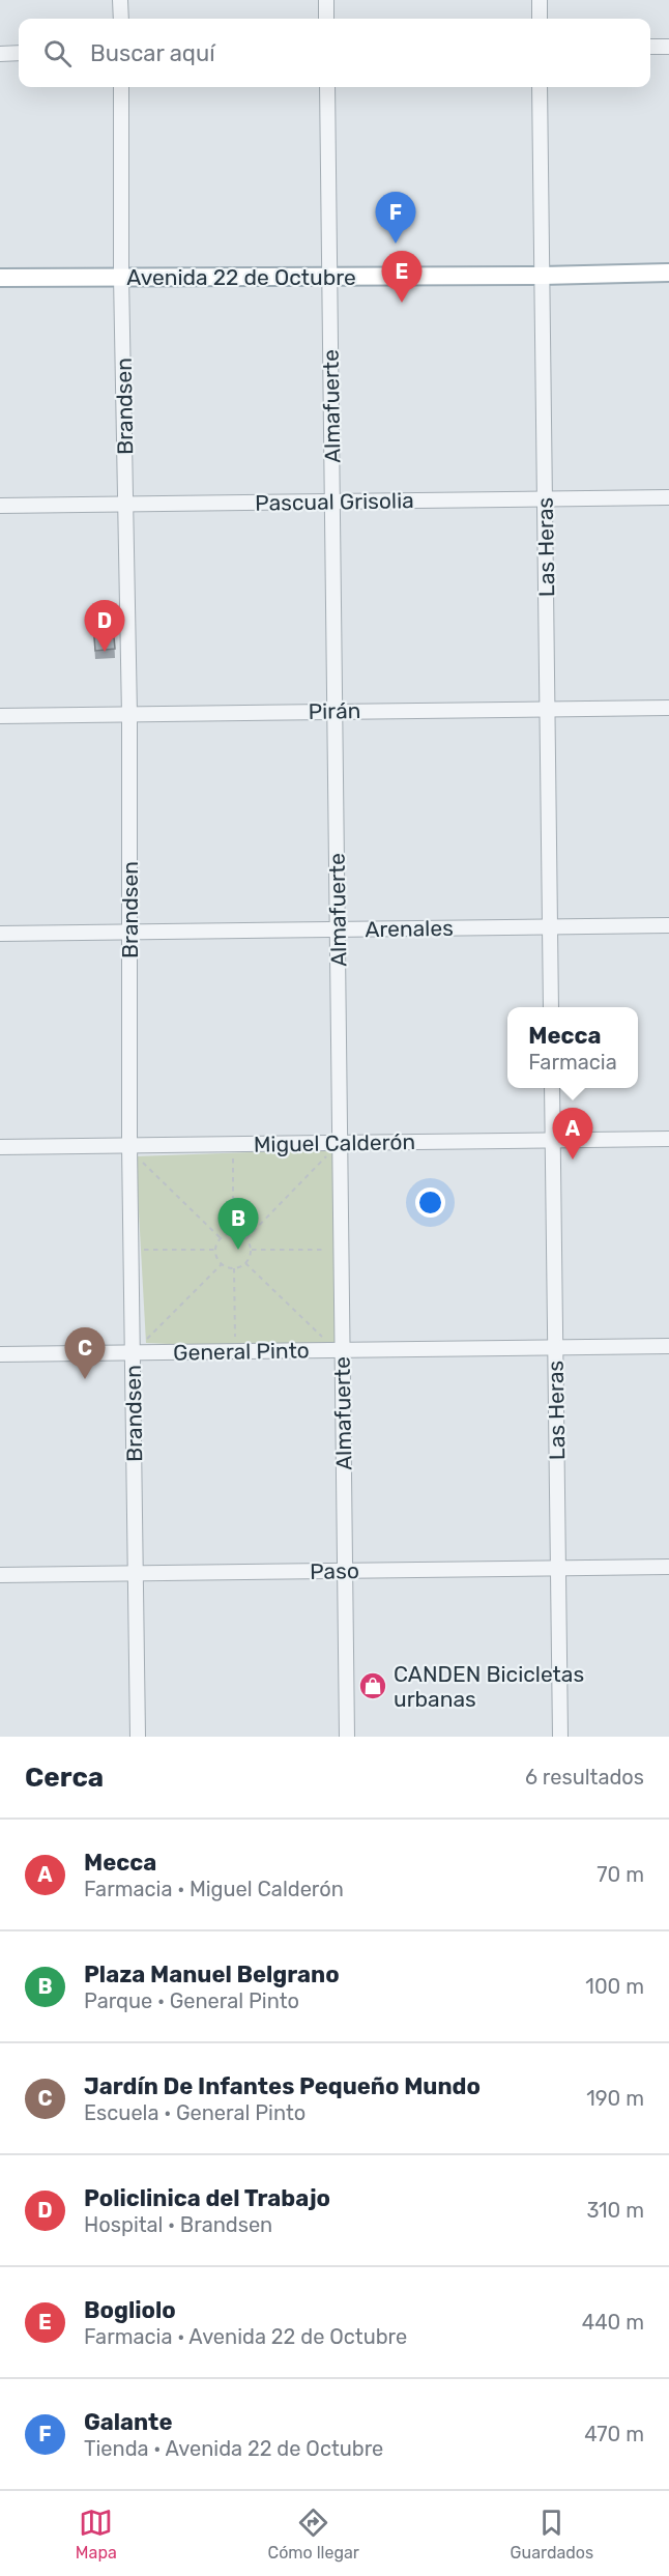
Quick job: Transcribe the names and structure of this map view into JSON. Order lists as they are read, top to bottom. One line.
{"streets":{"main road":["Avenida 22 de Octubre"],"street":["Brandsen","Almafuerte","Pascual Grisolia","Las Heras","Pirán","Arenales","Miguel Calderón","General Pinto","Paso"]},"crossings":[["Avenida 22 de Octubre","Brandsen"],["Avenida 22 de Octubre","Almafuerte"],["Avenida 22 de Octubre","Las Heras"],["Brandsen","Pascual Grisolia"],["Brandsen","Pirán"],["Brandsen","Arenales"],["Brandsen","Miguel Calderón"],["Brandsen","General Pinto"],["Brandsen","Paso"],["Almafuerte","Pascual Grisolia"],["Almafuerte","Pirán"],["Almafuerte","Arenales"],["Almafuerte","Miguel Calderón"],["Almafuerte","General Pinto"],["Almafuerte","Paso"],["Pascual Grisolia","Las Heras"],["Las Heras","Pirán"],["Las Heras","Arenales"],["Las Heras","Miguel Calderón"],["Las Heras","General Pinto"],["Las Heras","Paso"]],"places":{"shop":["CANDEN Bicicletas urbanas"]},"page":{"search":"Buscar aquí","pins":["F","E","D","A","B","C"],"popup":["Mecca","Farmacia"],"heading":["Cerca","6 resultados"],"list":[{"mark":"A","name":"Mecca","note":"Farmacia · Miguel Calderón","value":"70 m"},{"mark":"B","name":"Plaza Manuel Belgrano","note":"Parque · General Pinto","value":"100 m"},{"mark":"C","name":"Jardín De Infantes Pequeño Mundo","note":"Escuela · General Pinto","value":"190 m"},{"mark":"D","name":"Policlinica del Trabajo","note":"Hospital · Brandsen","value":"310 m"},{"mark":"E","name":"Bogliolo","note":"Farmacia · Avenida 22 de Octubre","value":"440 m"},{"mark":"F","name":"Galante","note":"Tienda · Avenida 22 de Octubre","value":"470 m"}],"nav":["Mapa","Cómo llegar","Guardados"]}}
